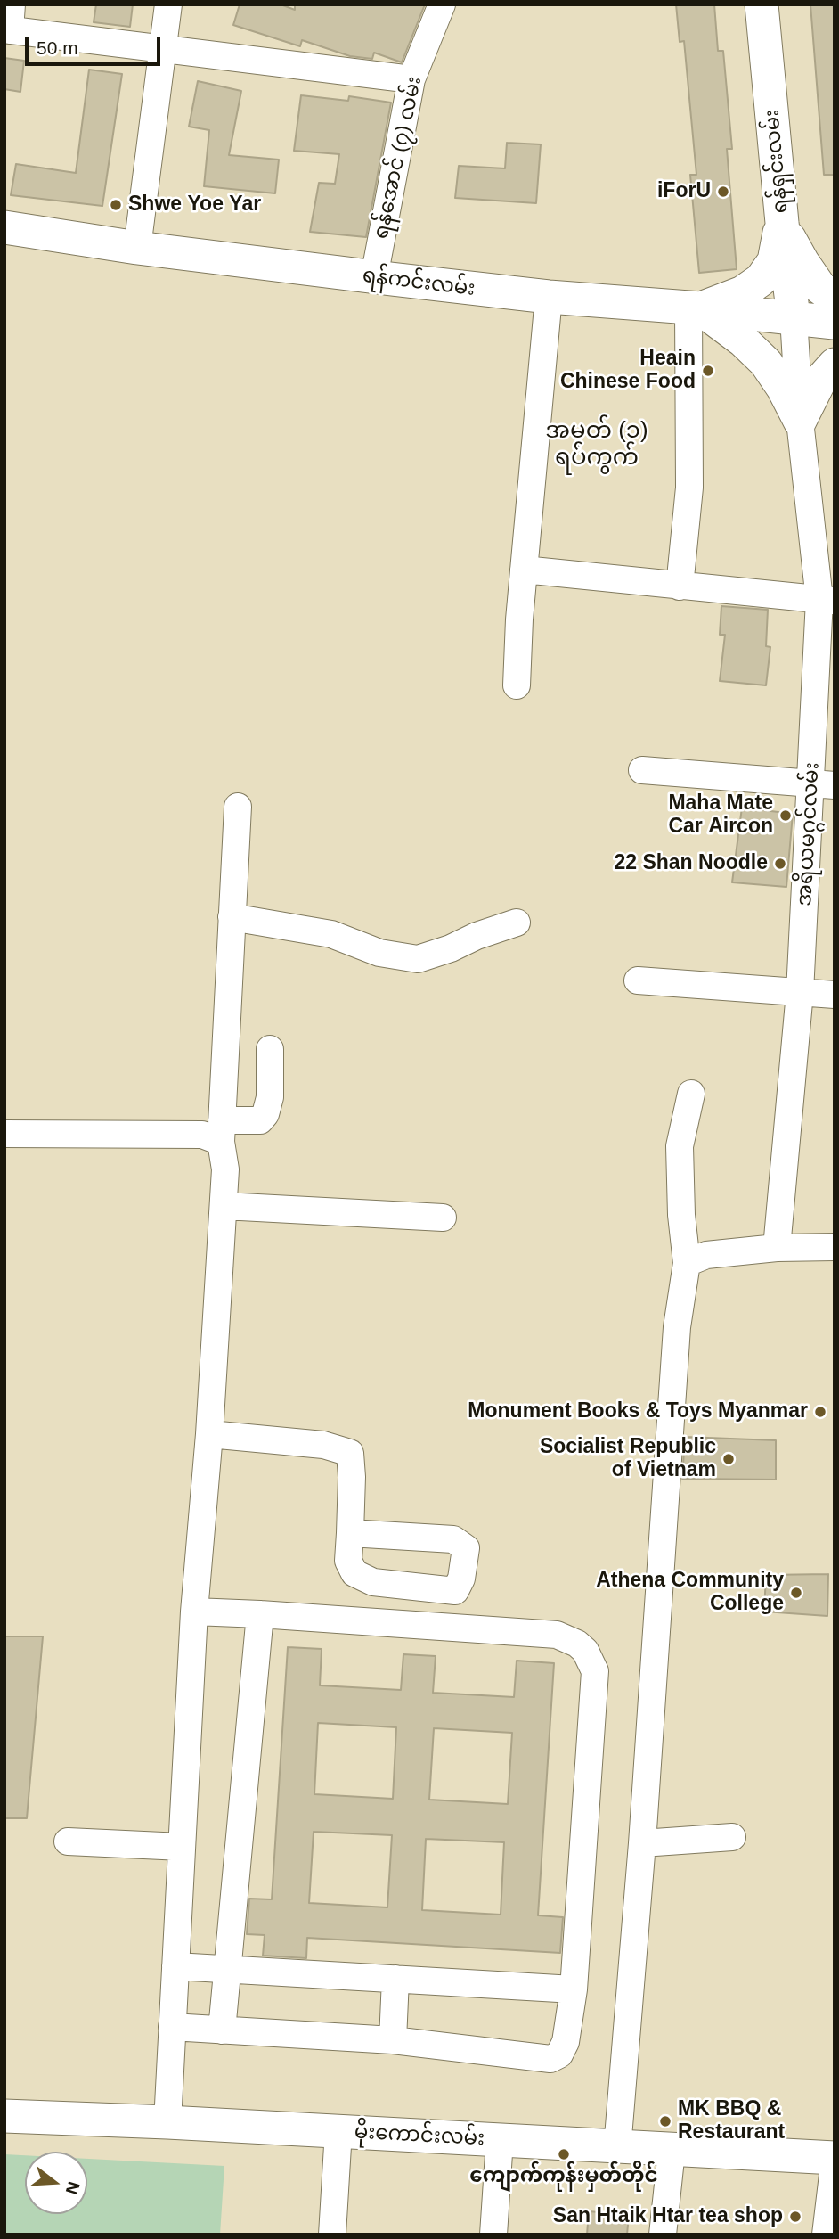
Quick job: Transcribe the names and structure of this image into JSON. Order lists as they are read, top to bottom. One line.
{"streets":{"main road":["ရန်ရှင်းလမ်း","ရန်ကင်းလမ်း","မိုးကောင်းလမ်း"],"street":["ရန်အောင် (၇) လမ်း","အရိယမဂ္ဂင်လမ်း"]},"crossings":[["ရန်အောင် (၇) လမ်း","ရန်ကင်းလမ်း"],["ရန်ရှင်းလမ်း","ရန်ကင်းလမ်း"],["ရန်ရှင်းလမ်း","အရိယမဂ္ဂင်လမ်း"],["ရန်ကင်းလမ်း","အရိယမဂ္ဂင်လမ်း"]],"districts":["အမှတ် (၁) ရပ်ကွက်"],"places":["iForU","Shwe Yoe Yar","Heain Chinese Food","Maha Mate Car Aircon","22 Shan Noodle","Monument Books & Toys Myanmar","Socialist Republic of Vietnam","Athena Community College","MK BBQ & Restaurant","ကျောက်ကုန်းမှတ်တိုင်","San Htaik Htar tea shop"],"scale_bar":"50 m","north":"right"}
